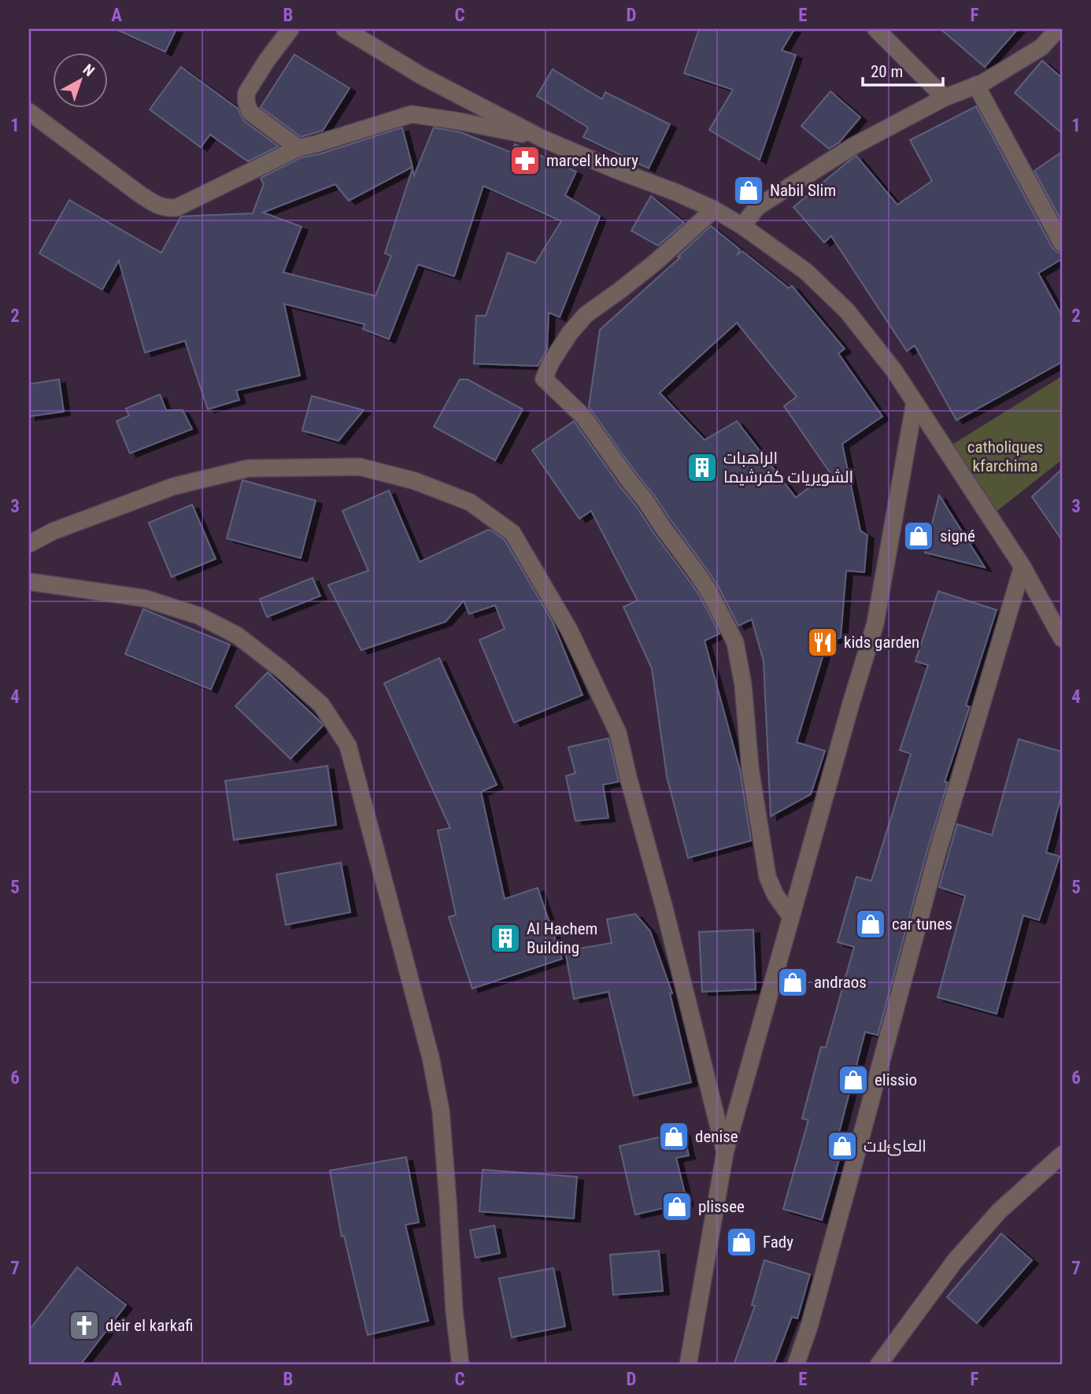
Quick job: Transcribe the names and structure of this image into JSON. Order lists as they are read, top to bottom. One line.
{"parks":["catholiques kfarchima"],"places":{"pharmacy":["marcel khoury"],"shop":["Nabil Slim","signé","car tunes","andraos","elissio","denise","العائﻻت","plissee","Fady"],"building":["الراهبات الشويريات كفرشيما","Al Hachem Building"],"restaurant":["kids garden"],"church":["deir el karkafi"]},"scale_bar":"20 m","north":"top right","grid":{"columns":["A","B","C","D","E","F"],"rows":["1","2","3","4","5","6","7"]}}
